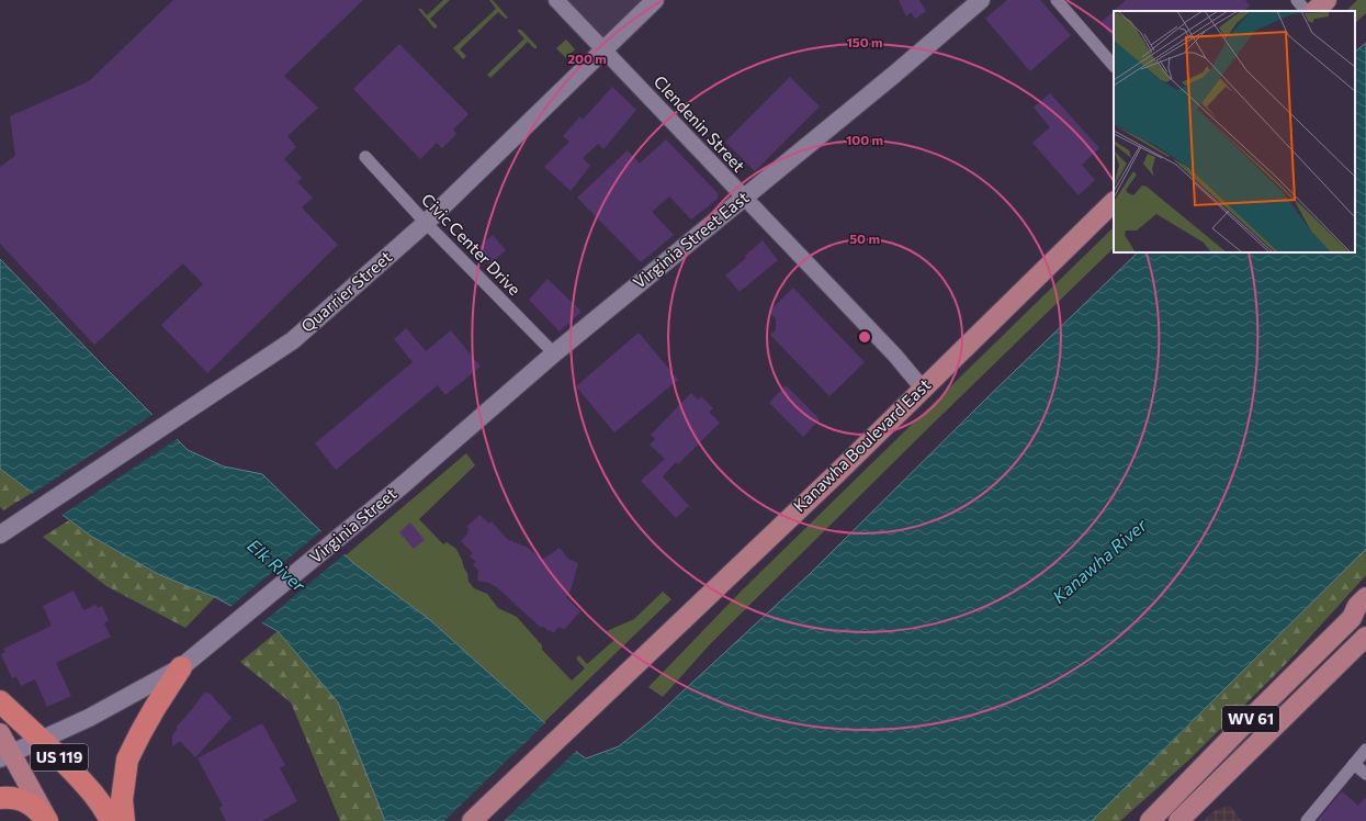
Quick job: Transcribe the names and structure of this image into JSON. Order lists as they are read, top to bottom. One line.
{"streets":{"highway":["US 119"],"main road":["Virginia Street East","Quarrier Street","Kanawha Boulevard East","Virginia Street","WV 61"],"street":["Clendenin Street","Civic Center Drive"]},"crossings":[["Clendenin Street","Virginia Street East"],["Clendenin Street","Quarrier Street"],["Clendenin Street","Kanawha Boulevard East"],["Virginia Street East","Civic Center Drive"],["Virginia Street East","Virginia Street"],["Civic Center Drive","Quarrier Street"],["Virginia Street","US 119"]],"water":["Kanawha River","Elk River"],"rings":["150 m","200 m","100 m","50 m"]}
